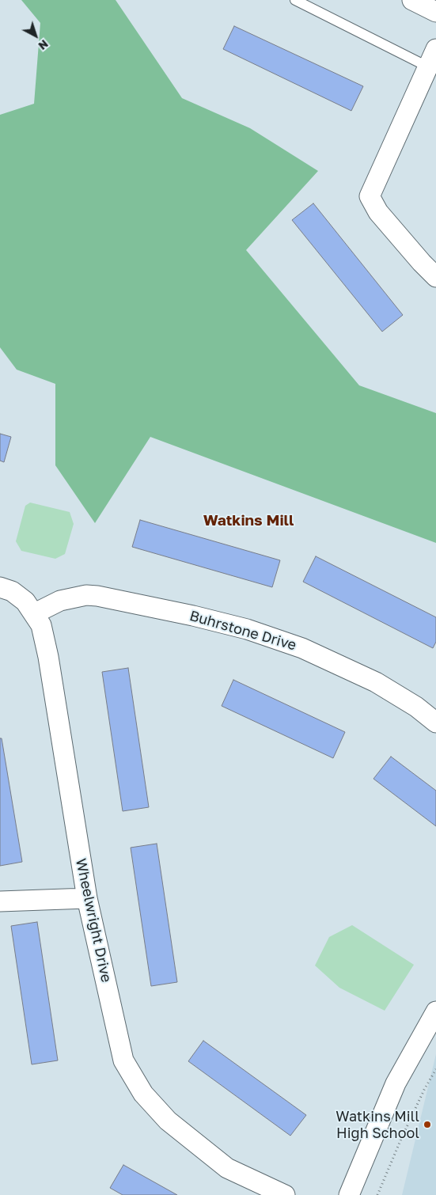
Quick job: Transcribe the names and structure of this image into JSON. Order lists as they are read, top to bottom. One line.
{"streets":{"street":["Buhrstone Drive","Wheelwright Drive"]},"crossings":[["Buhrstone Drive","Wheelwright Drive"]],"districts":["Watkins Mill"],"places":["Watkins Mill High School"],"north":"bottom right"}
